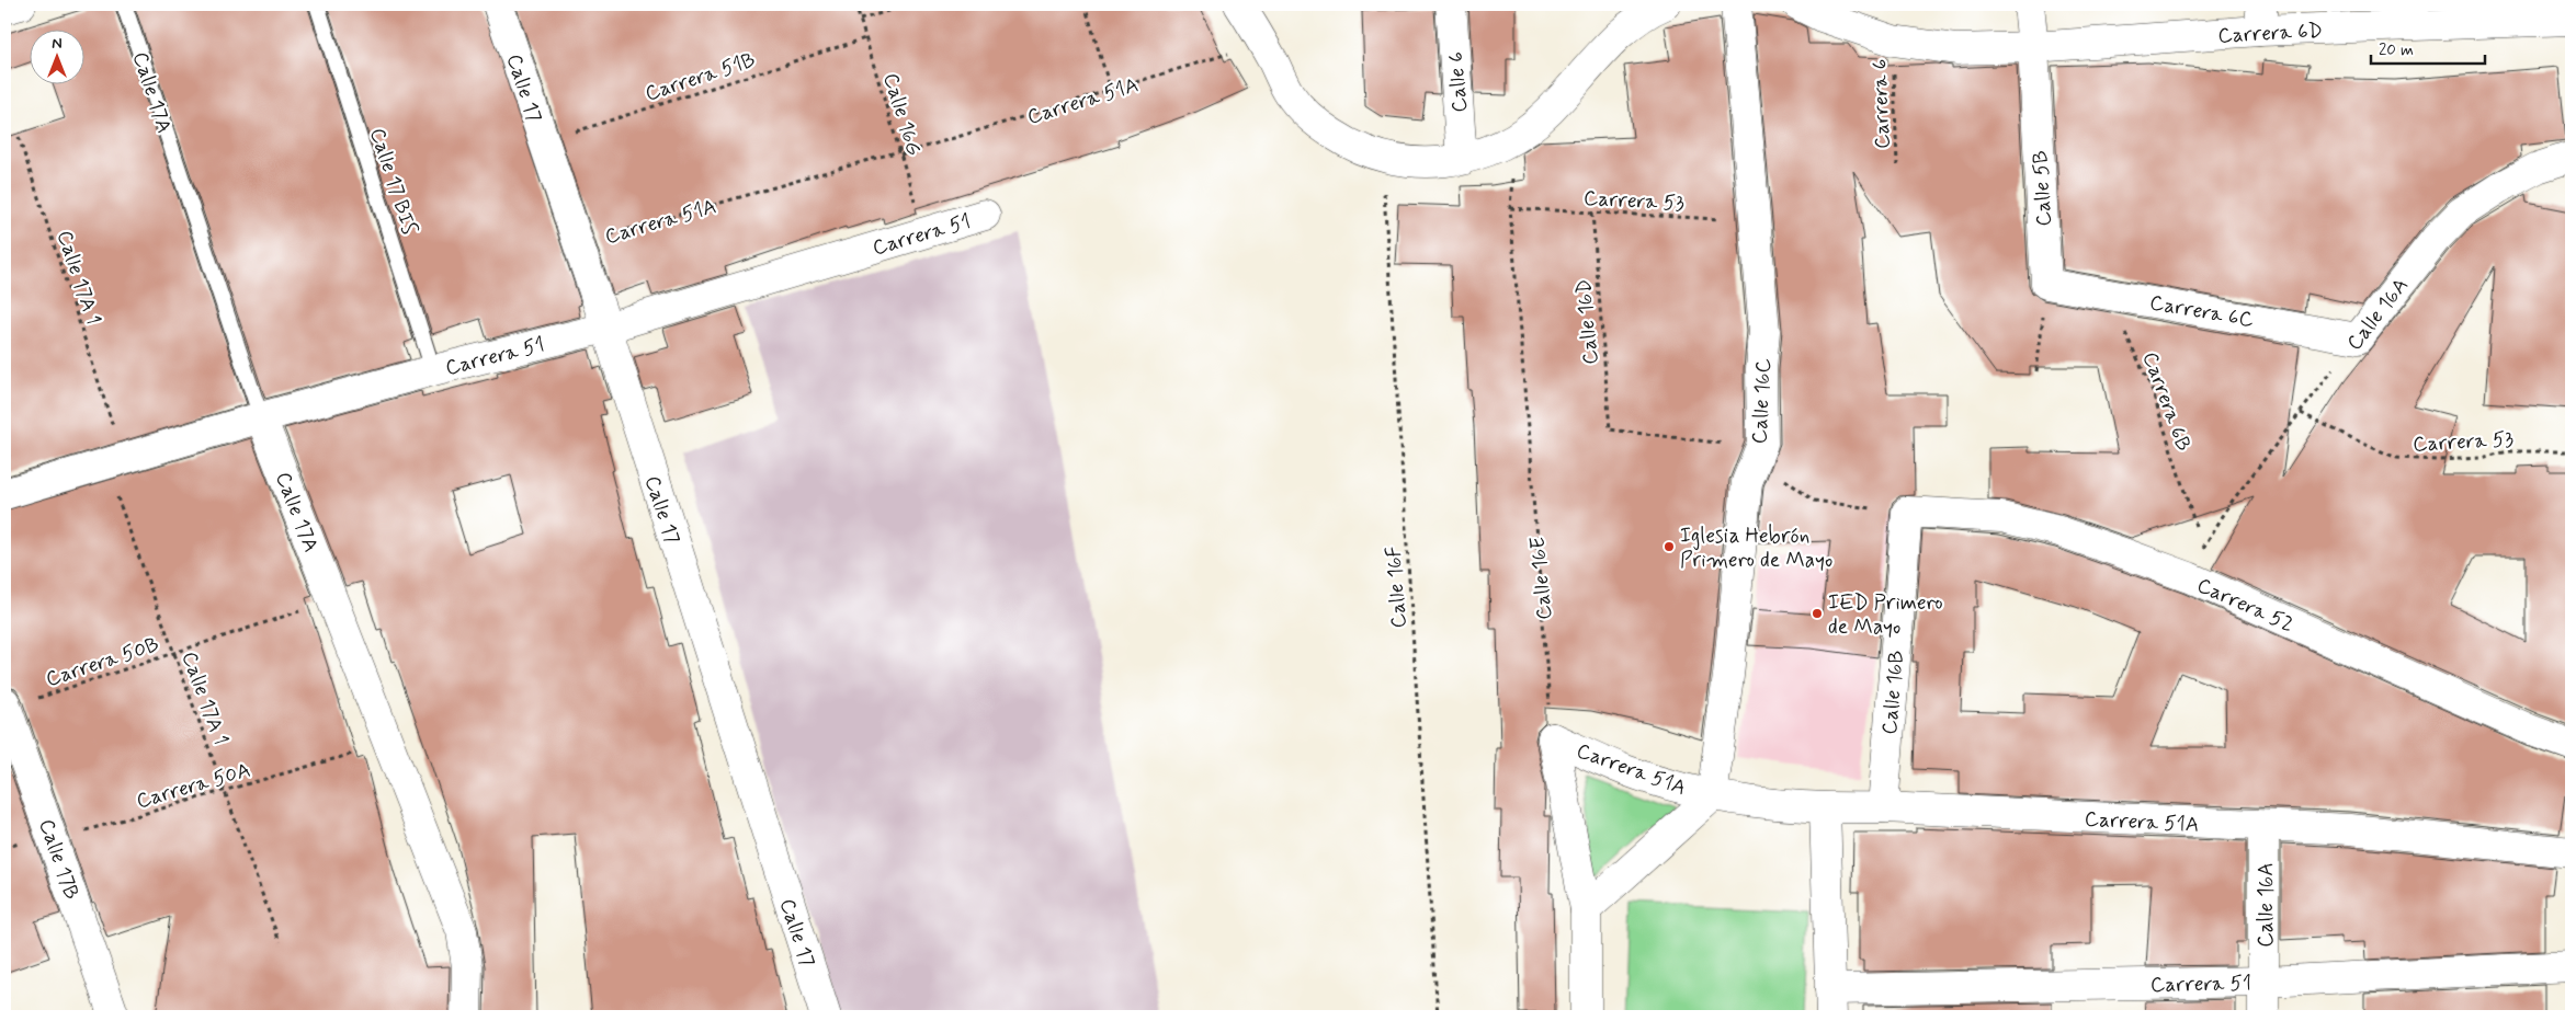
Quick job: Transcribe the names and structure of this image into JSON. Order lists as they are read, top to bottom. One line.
{"streets":{"street":["Carrera 6D","Calle 6","Calle 17","Calle 17A","Carrera 51A","Calle 5B","Carrera 51","Carrera 6C","Calle 16A","Calle 16C","Carrera 52","Calle 16B","Calle 17B"],"lane":["Calle 17 BIS"],"path":["Carrera 51B","Carrera 6","Calle 16G","Carrera 53","Calle 17A 1","Calle 16D","Carrera 6B","Calle 16E","Calle 16F","Carrera 50B","Carrera 50A"]},"crossings":[["Carrera 6D","Carrera 6"],["Carrera 6D","Calle 5B"],["Carrera 51B","Calle 17"],["Carrera 51B","Calle 16G"],["Calle 17","Carrera 51A"],["Calle 17","Carrera 51"],["Calle 17A","Carrera 51"],["Calle 17A","Carrera 50B"],["Calle 17A","Carrera 50A"],["Carrera 51A","Calle 16G"],["Carrera 51A","Calle 16A"],["Carrera 51A","Calle 16C"],["Carrera 51A","Calle 16E"],["Carrera 51A","Calle 16B"],["Calle 16G","Carrera 51"],["Calle 17 BIS","Carrera 51"],["Calle 5B","Carrera 6C"],["Carrera 53","Calle 16A"],["Carrera 53","Calle 16D"],["Carrera 53","Calle 16C"],["Carrera 53","Calle 16E"],["Carrera 51","Calle 17A 1"],["Carrera 51","Calle 16A"],["Calle 17A 1","Carrera 50B"],["Calle 17A 1","Carrera 50A"],["Carrera 6C","Calle 16A"],["Carrera 6C","Carrera 6B"],["Carrera 52","Calle 16B"],["Carrera 50B","Calle 17B"],["Carrera 50A","Calle 17B"]],"places":["Iglesia Hebrón Primero de Mayo","IED Primero de Mayo"],"scale_bar":"20 m","north":"top"}
